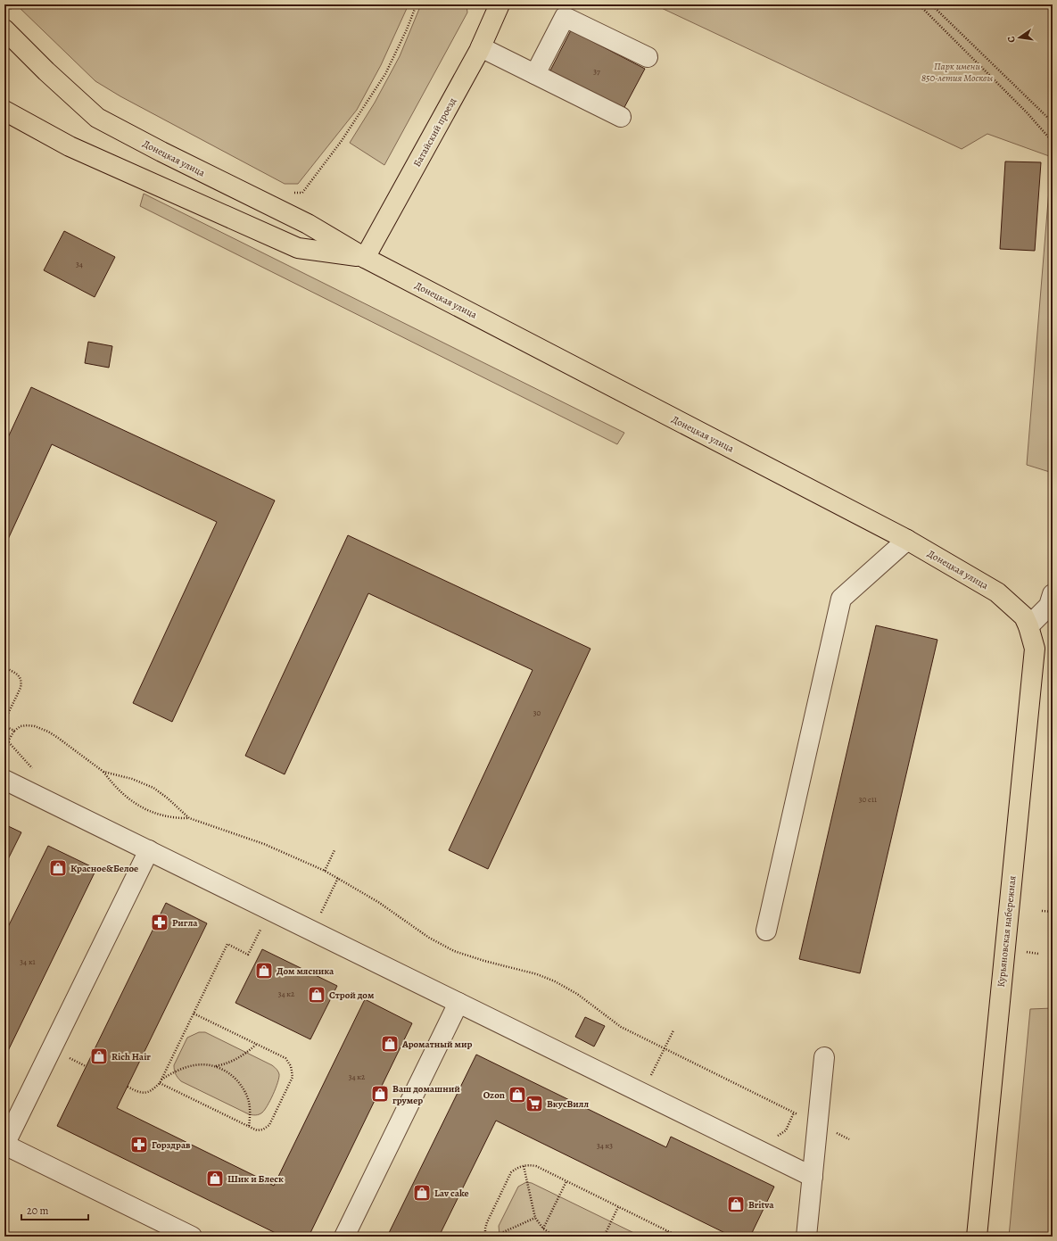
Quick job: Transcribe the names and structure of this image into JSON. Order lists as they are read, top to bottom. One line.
{"streets":{"main road":["Батайский проезд","Донецкая улица","Курьяновская набережная"]},"crossings":[["Батайский проезд","Донецкая улица"],["Донецкая улица","Курьяновская набережная"]],"parks":["Парк имени 850-летия Москвы"],"places":{"shop":["Красное&Белое","Дом мясника","Строй дом","Ароматный мир","Rich Hair","Ваш домашний грумер","Ozon","Шик и Блеск","Lav cake","Britva"],"pharmacy":["Ригла","Горздрав"],"supermarket":["ВкусВилл"]},"house_numbers":["37","34","30","30 с11","34 к1","34 к2","34 к2","34 к3"],"scale_bar":"20 m","north":"left"}
